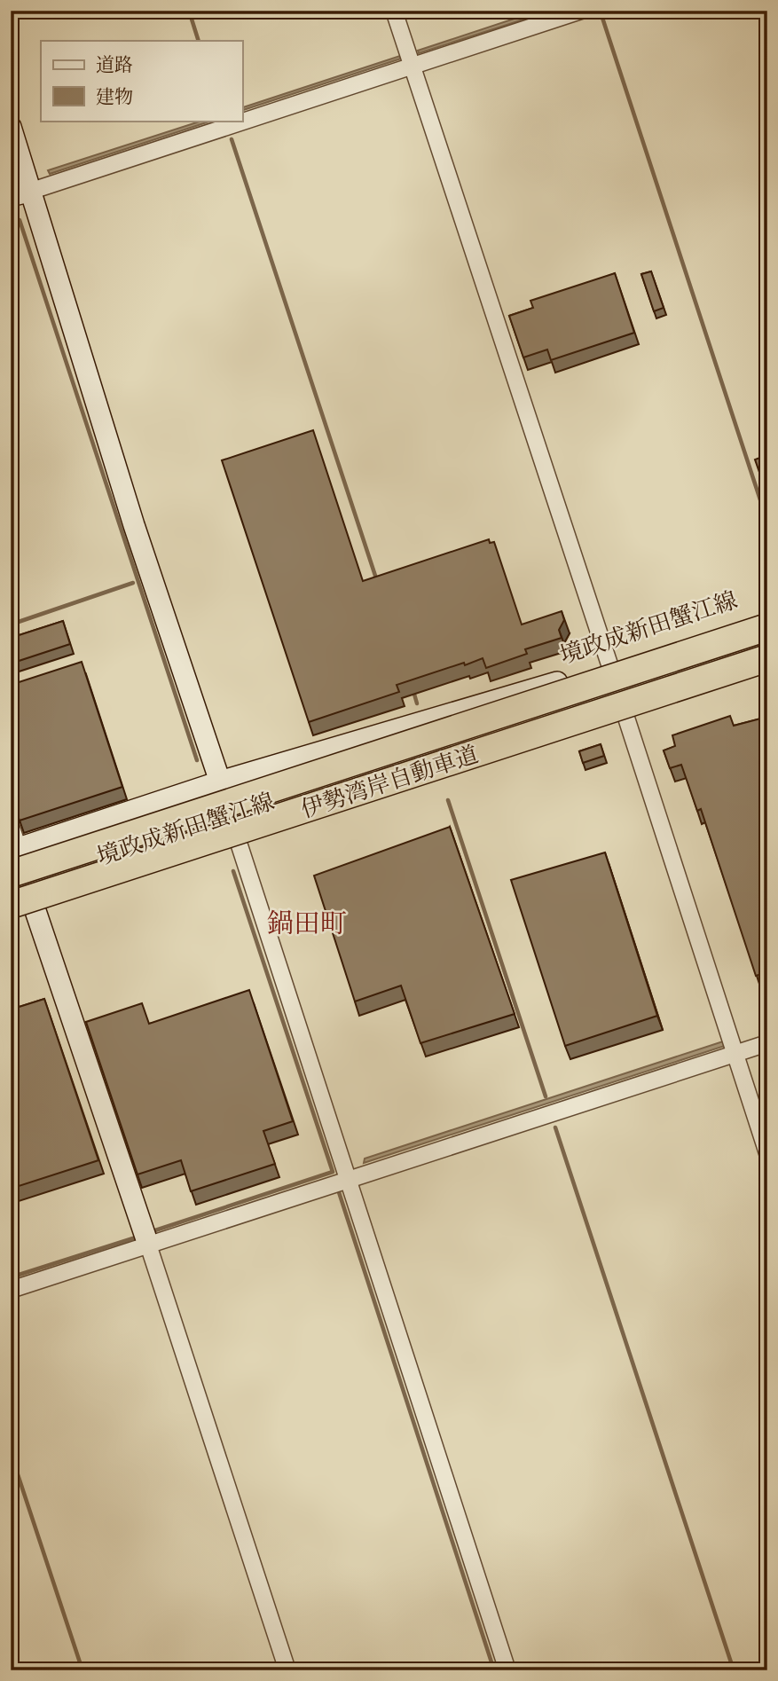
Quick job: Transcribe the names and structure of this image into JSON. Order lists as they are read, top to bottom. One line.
{"streets":{"highway":["伊勢湾岸自動車道"],"main road":["境政成新田蟹江線"]},"crossings":[["境政成新田蟹江線","伊勢湾岸自動車道"]],"districts":["鍋田町"],"legend":["道路","建物"]}
